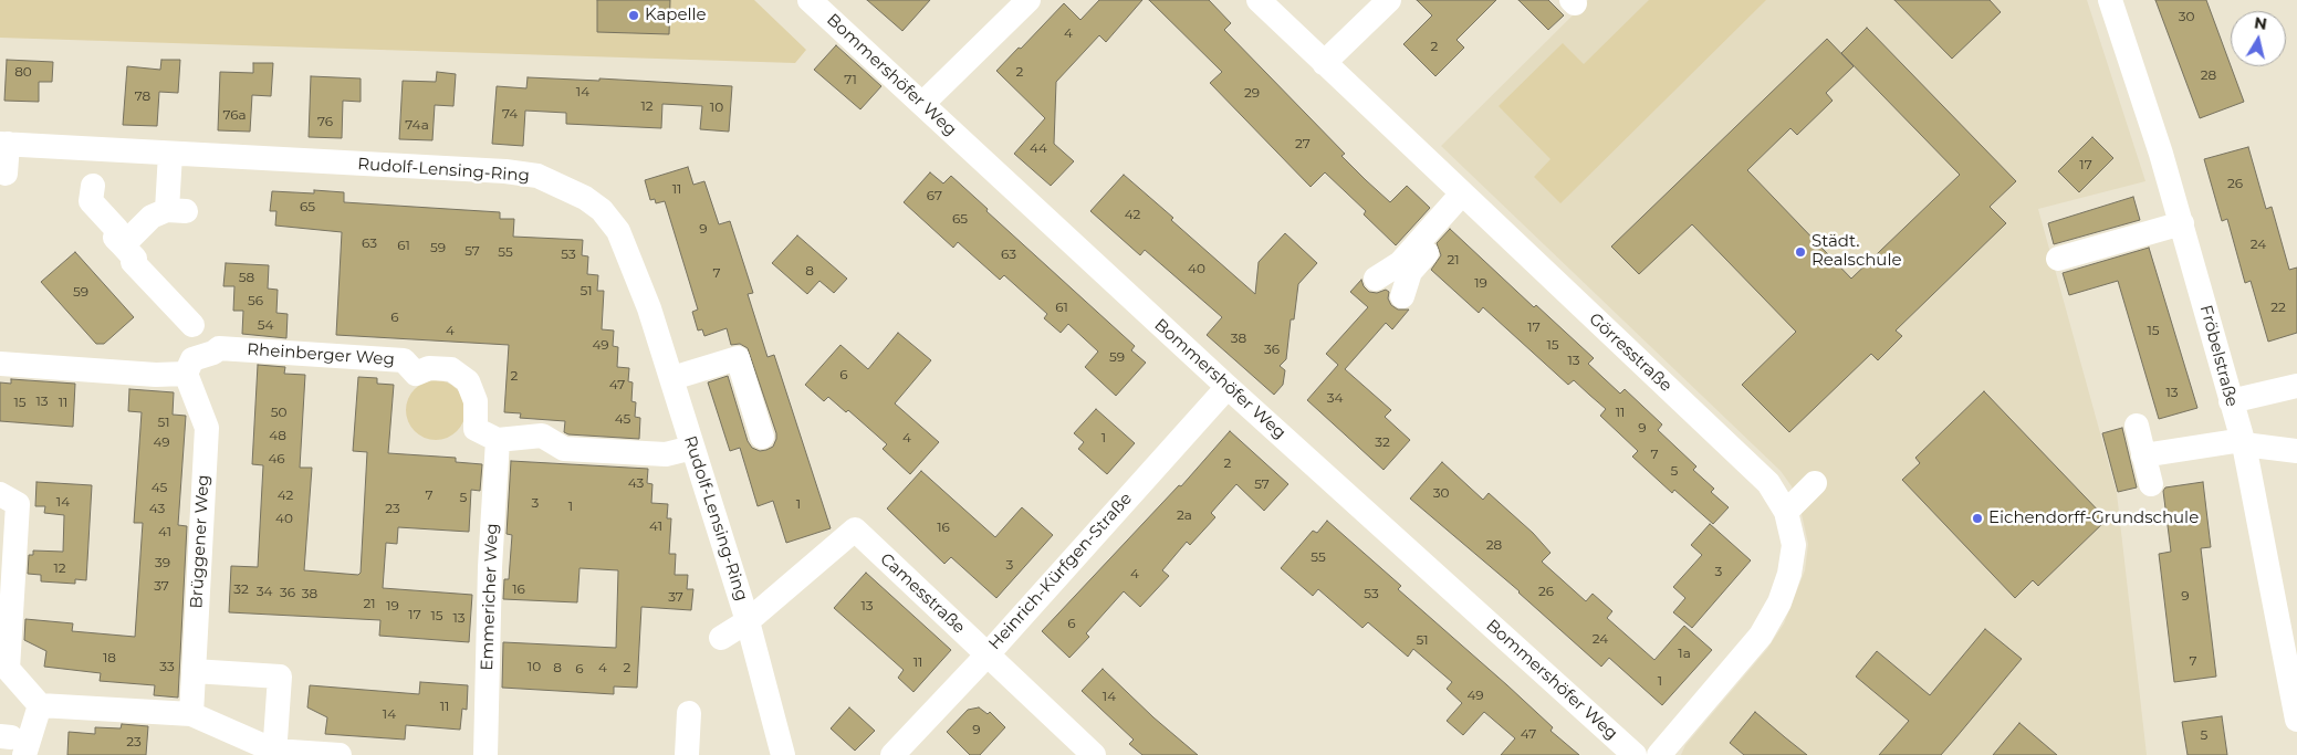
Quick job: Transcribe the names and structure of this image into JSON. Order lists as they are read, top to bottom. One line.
{"streets":{"street":["Bommershöfer Weg","Rudolf-Lensing-Ring","Görresstraße","Rheinberger Weg","Fröbelstraße","Brüggener Weg","Heinrich-Kürfgen-Straße","Camesstraße","Emmericher Weg"]},"crossings":[["Bommershöfer Weg","Heinrich-Kürfgen-Straße"],["Rudolf-Lensing-Ring","Camesstraße"],["Rheinberger Weg","Brüggener Weg"],["Rheinberger Weg","Emmericher Weg"],["Heinrich-Kürfgen-Straße","Camesstraße"]],"places":["Kapelle","Städt. Realschule","Eichendorff-Grundschule"],"house_numbers":["30","4","2","80","2","28","71","14","29","78","12","10","74","76a","76","74a","27","44","17","26","11","67","65","42","65","9","63","24","61","59","57","55","53","63","21","40","8","7","58","19","51","59","56","61","22","6","54","17","4","15","38","49","15","36","59","13","6","2","47","13","34","13","15","11","50","11","45","51","9","48","4","1","49","32","7","46","2","5","43","57","45","30","42","7","5","14","3","1","1","43","23","2a","40","41","16","41","28","55","39","3","12","3","4","37","32","16","34","26","36","38","53","9","37","21","19","13","17","15","13","6","24","51","1a","18","7","11","33","10","8","4","2","6","1","49","14","11","14","9","47","5","23"],"north":"top"}
